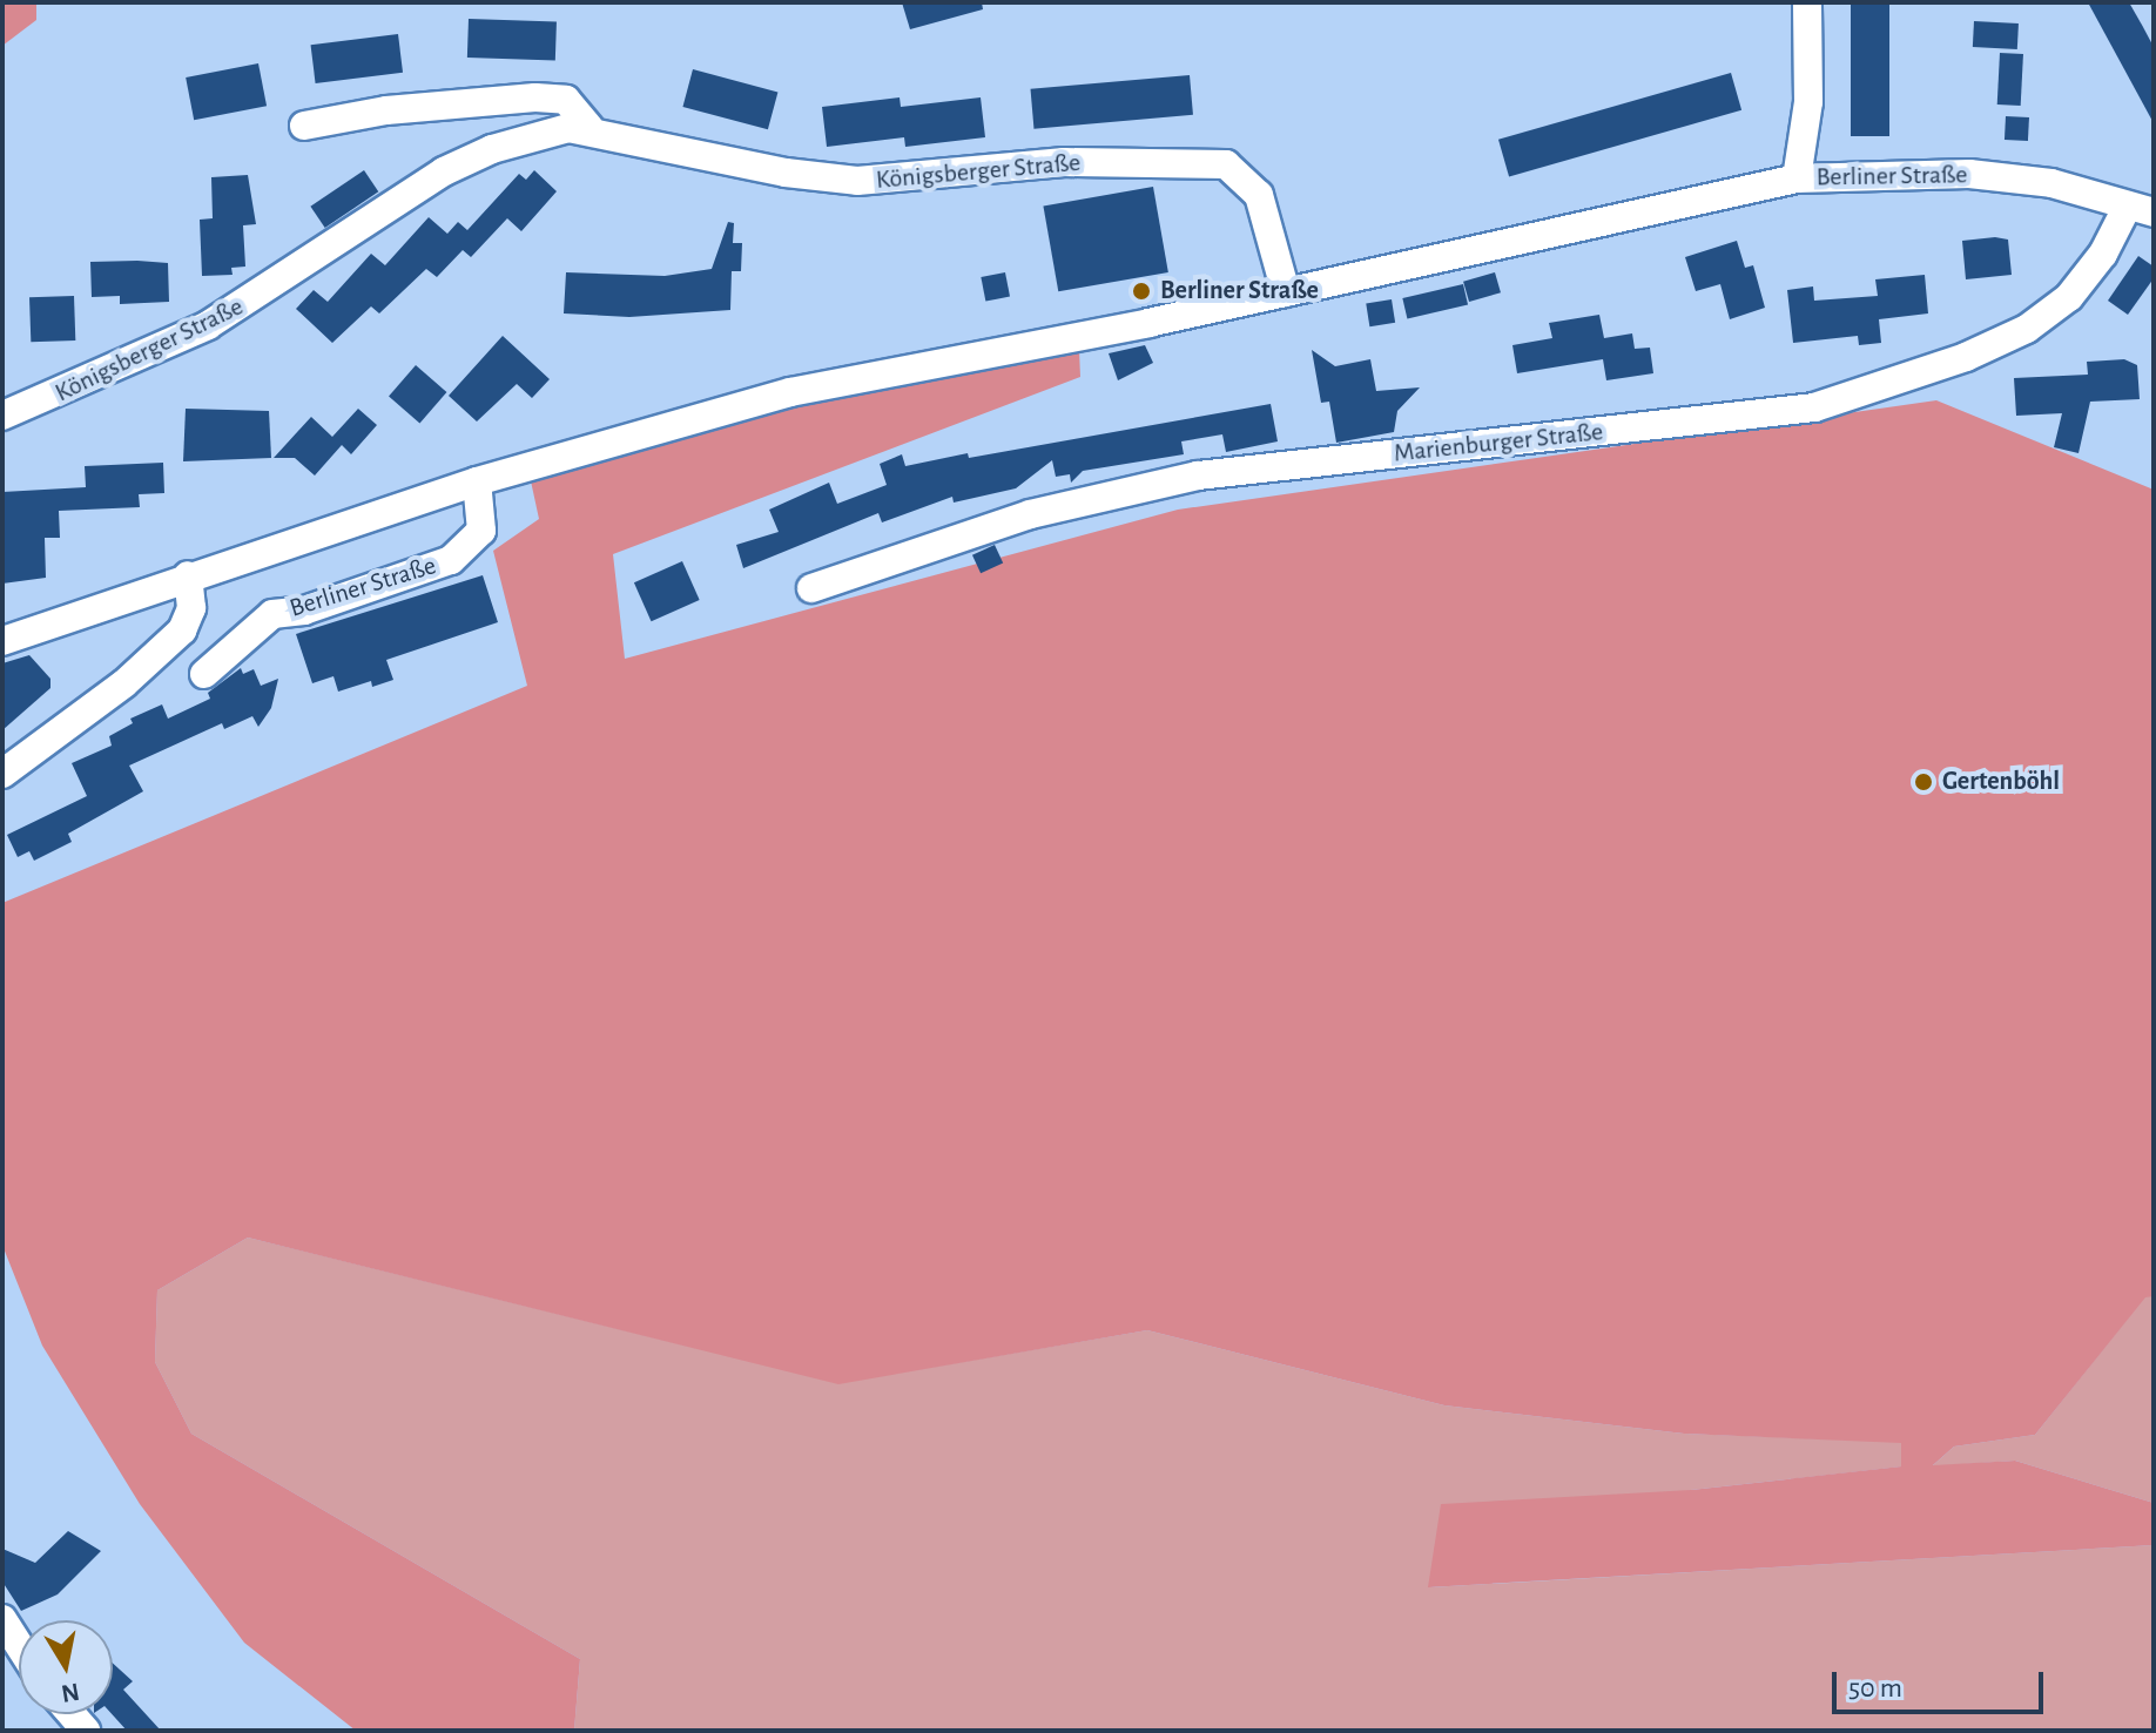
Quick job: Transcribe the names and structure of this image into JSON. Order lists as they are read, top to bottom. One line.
{"streets":{"street":["Königsberger Straße","Berliner Straße","Marienburger Straße"]},"crossings":[["Königsberger Straße","Berliner Straße"],["Berliner Straße","Marienburger Straße"]],"places":["Berliner Straße","Gertenböhl"],"scale_bar":"50 m","north":"bottom"}
